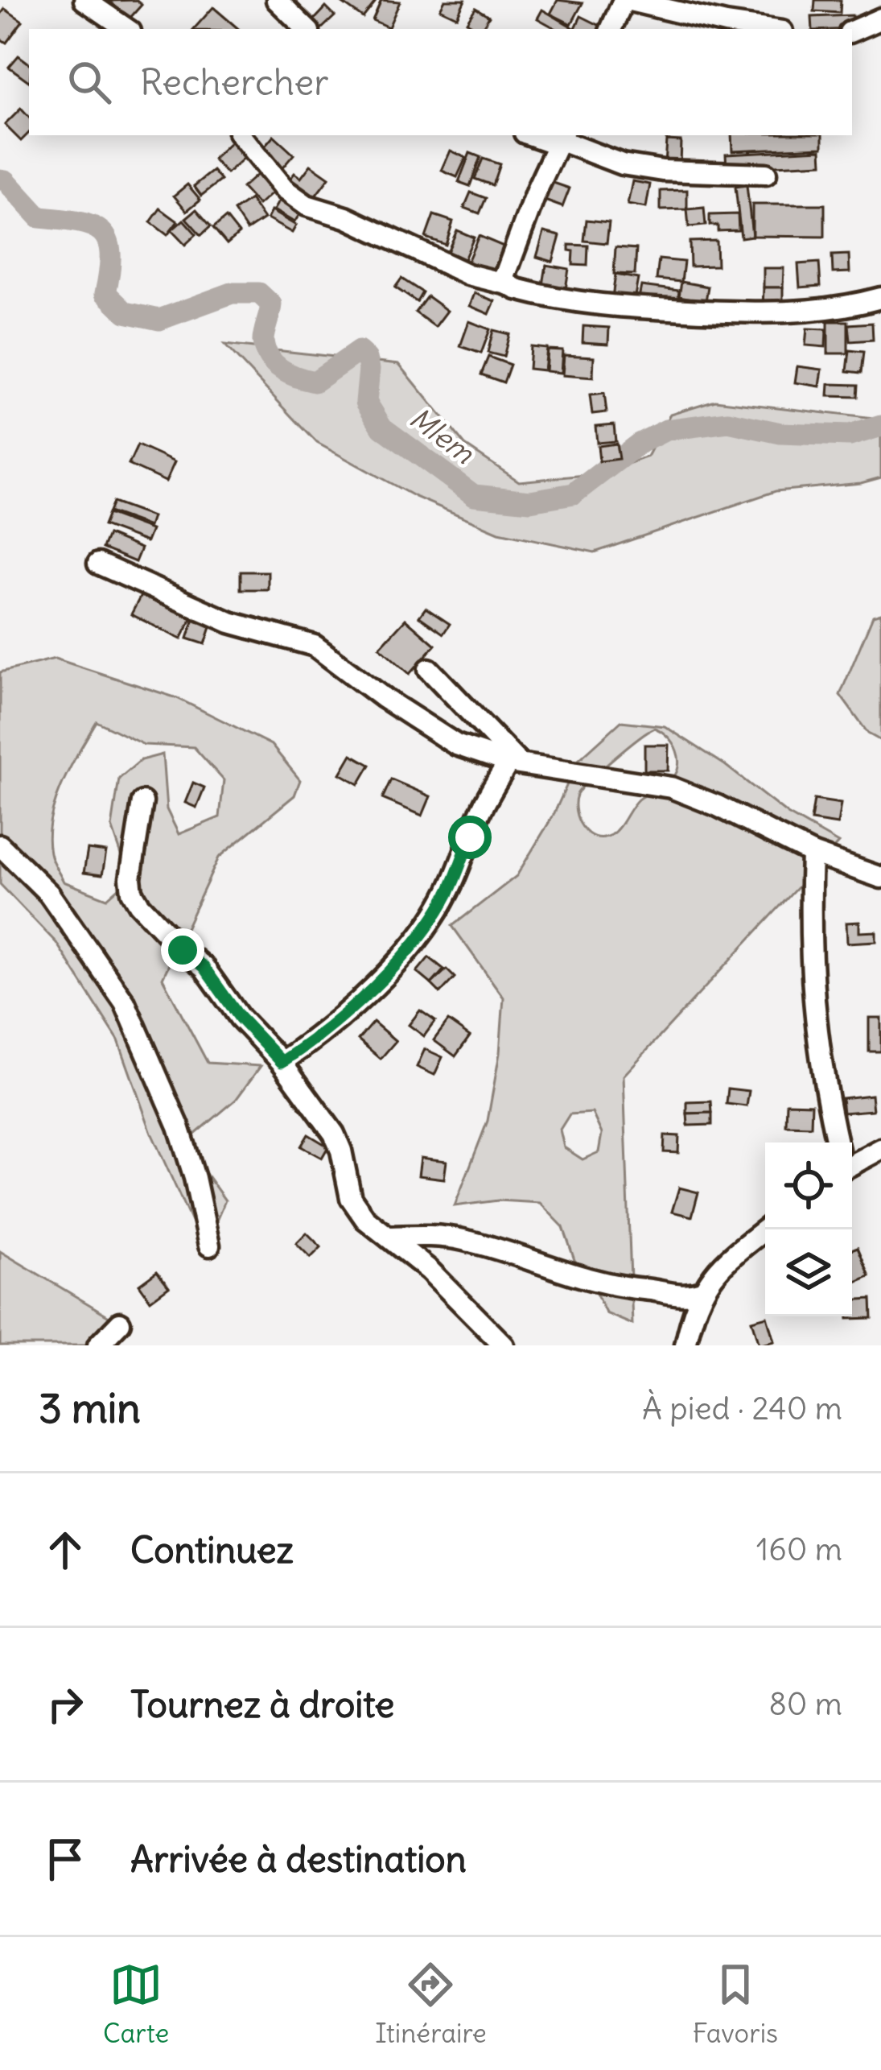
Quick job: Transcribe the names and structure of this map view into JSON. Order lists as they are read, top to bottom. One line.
{"water":["Mlem"],"page":{"search":"Rechercher","heading":["3 min","À pied · 240 m"],"list":[["Continuez","160 m"],["Tournez à droite","80 m"],"Arrivée à destination"],"nav":["Carte","Itinéraire","Favoris"]}}
